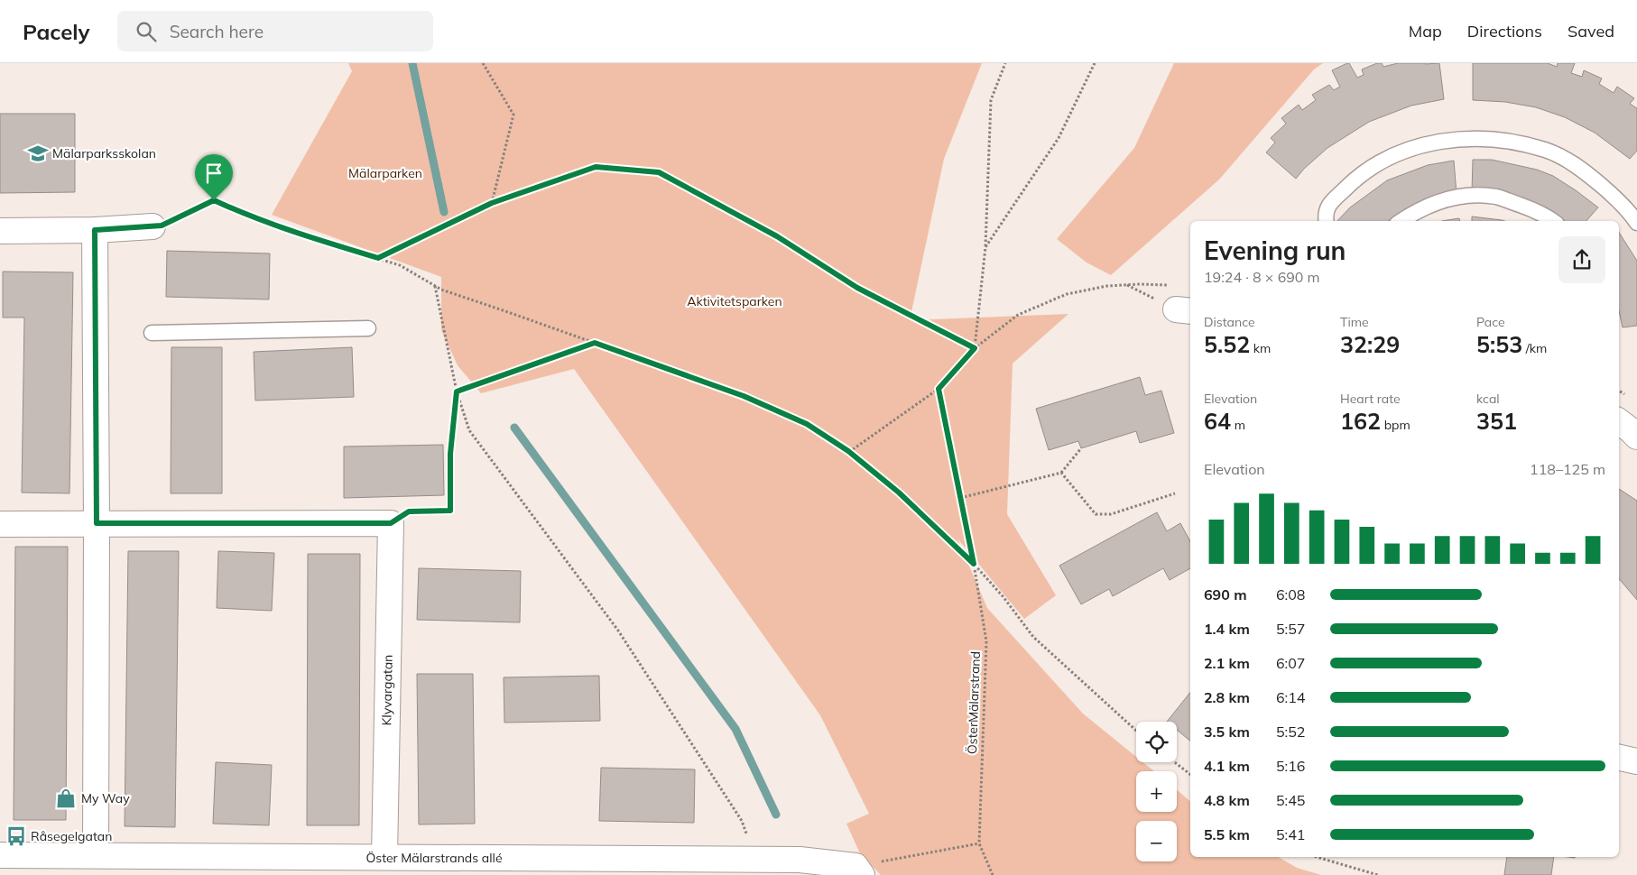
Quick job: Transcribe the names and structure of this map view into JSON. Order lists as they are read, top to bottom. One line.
{"streets":{"street":["Klyvargatan","Öster Mälarstrands allé"],"path":["ÖsterMälarstrand"]},"crossings":[["Klyvargatan","Öster Mälarstrands allé"]],"parks":["Mälarparken","Aktivitetsparken"],"places":{"school or university":["Mälarparksskolan"],"shop":["My Way"],"bus stop":["Råsegelgatan"]},"page":{"header":"Pacely","search":"Search here","nav":["Map","Directions","Saved"],"heading":["Evening run","19:24 · 8 × 690 m"],"stats":[["Distance","5.52 km"],["Time","32:29"],["Pace","5:53 /km"],["Elevation","64 m"],["Heart rate","162 bpm"],["kcal","351"]],"chart":["Elevation","118–125 m"],"list":[{"name":"690 m","note":"6:08"},{"name":"1.4 km","note":"5:57"},{"name":"2.1 km","note":"6:07"},{"name":"2.8 km","note":"6:14"},{"name":"3.5 km","note":"5:52"},{"name":"4.1 km","note":"5:16"},{"name":"4.8 km","note":"5:45"},{"name":"5.5 km","note":"5:41"}],"map_buttons":["+","−"]}}
